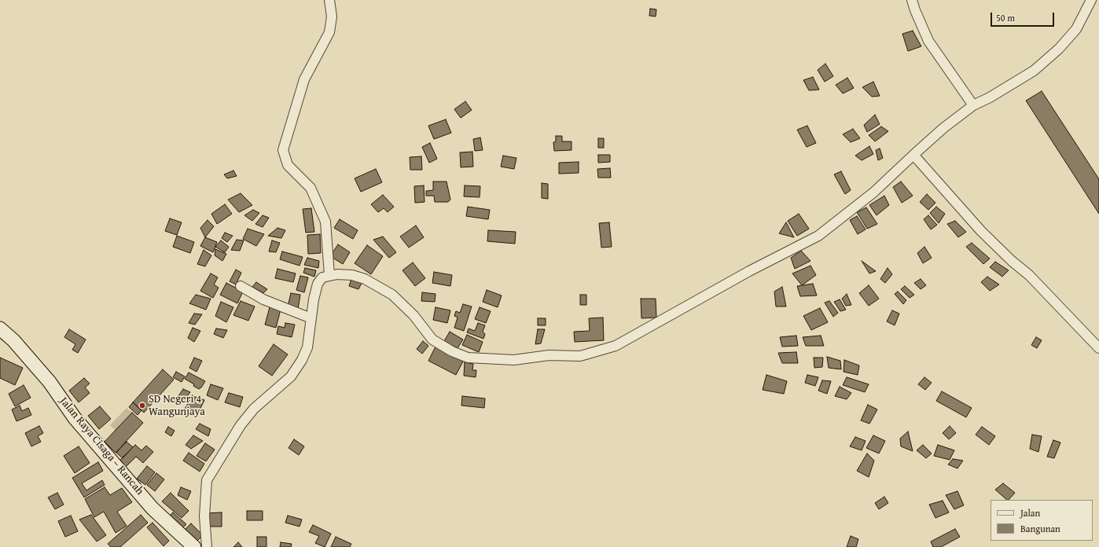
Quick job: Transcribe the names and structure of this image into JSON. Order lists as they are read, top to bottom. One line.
{"streets":{"main road":["Jalan Raya Cisaga – Rancah"]},"places":["SD Negeri 4 Wangunjaya"],"legend":["Jalan","Bangunan"],"scale_bar":"50 m"}
